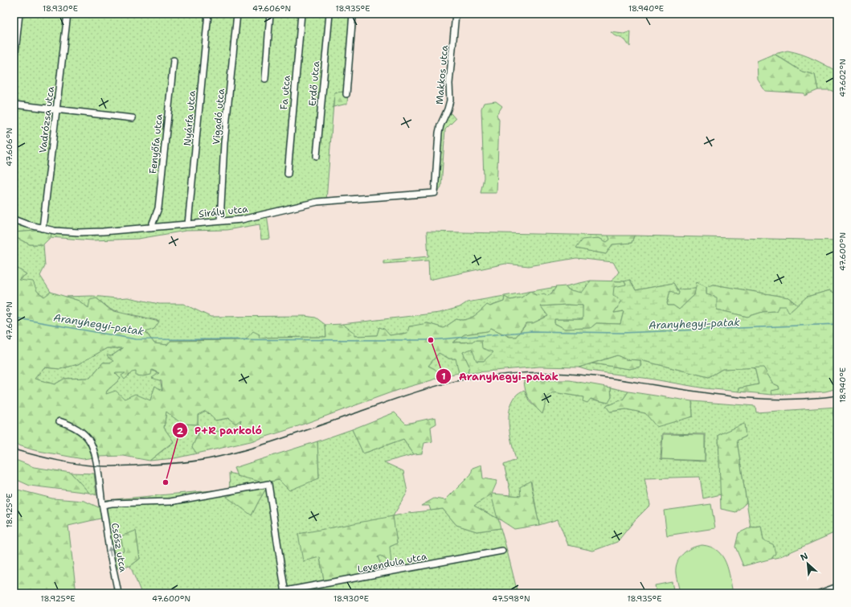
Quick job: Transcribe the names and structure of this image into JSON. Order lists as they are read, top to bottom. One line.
{"streets":{"street":["Makkos utca","Erdő utca","Fa utca","Vigadó utca","Nyárfa utca","Vadrózsa utca","Fenyőfa utca","Sirály utca","Csősz utca","Levendula utca"]},"crossings":[["Makkos utca","Sirály utca"],["Vigadó utca","Sirály utca"],["Nyárfa utca","Sirály utca"],["Vadrózsa utca","Sirály utca"],["Fenyőfa utca","Sirály utca"]],"one_way":["Csősz utca"],"water":["Aranyhegyi-patak"],"places":["Aranyhegyi-patak","P+R parkoló"],"north":"top left","coordinates":["18.930°E","47.606°N","18.935°E","18.940°E","47.602°N","47.600°N","47.604°N","18.925°E","47.598°N"]}
